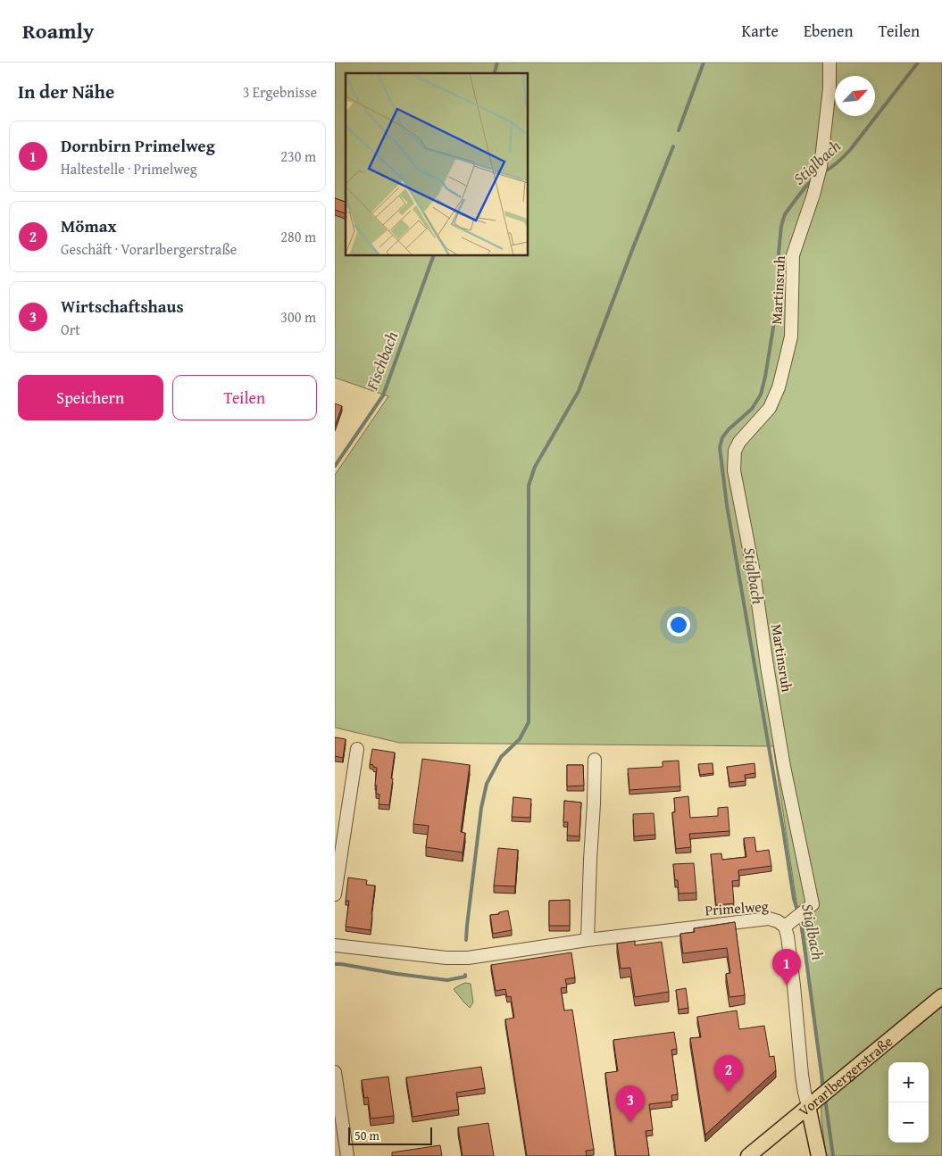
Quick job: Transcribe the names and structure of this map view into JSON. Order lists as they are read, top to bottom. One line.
{"streets":{"main road":["Vorarlbergerstraße"],"street":["Martinsruh","Primelweg"]},"crossings":[["Martinsruh","Primelweg"],["Primelweg","Vorarlbergerstraße"]],"water":["Stiglbach","Fischbach"],"scale_bar":"50 m","north":"top right","page":{"header":"Roamly","nav":["Karte","Ebenen","Teilen"],"heading":["In der Nähe","3 Ergebnisse"],"list":[{"mark":"1","name":"Dornbirn Primelweg","note":"Haltestelle · Primelweg","value":"230 m"},{"mark":"2","name":"Mömax","note":"Geschäft · Vorarlbergerstraße","value":"280 m"},{"mark":"3","name":"Wirtschaftshaus","note":"Ort","value":"300 m"}],"buttons":["Speichern","Teilen"],"pins":["1","2","3"],"map_buttons":["+","−"],"scale":"50 m"}}
